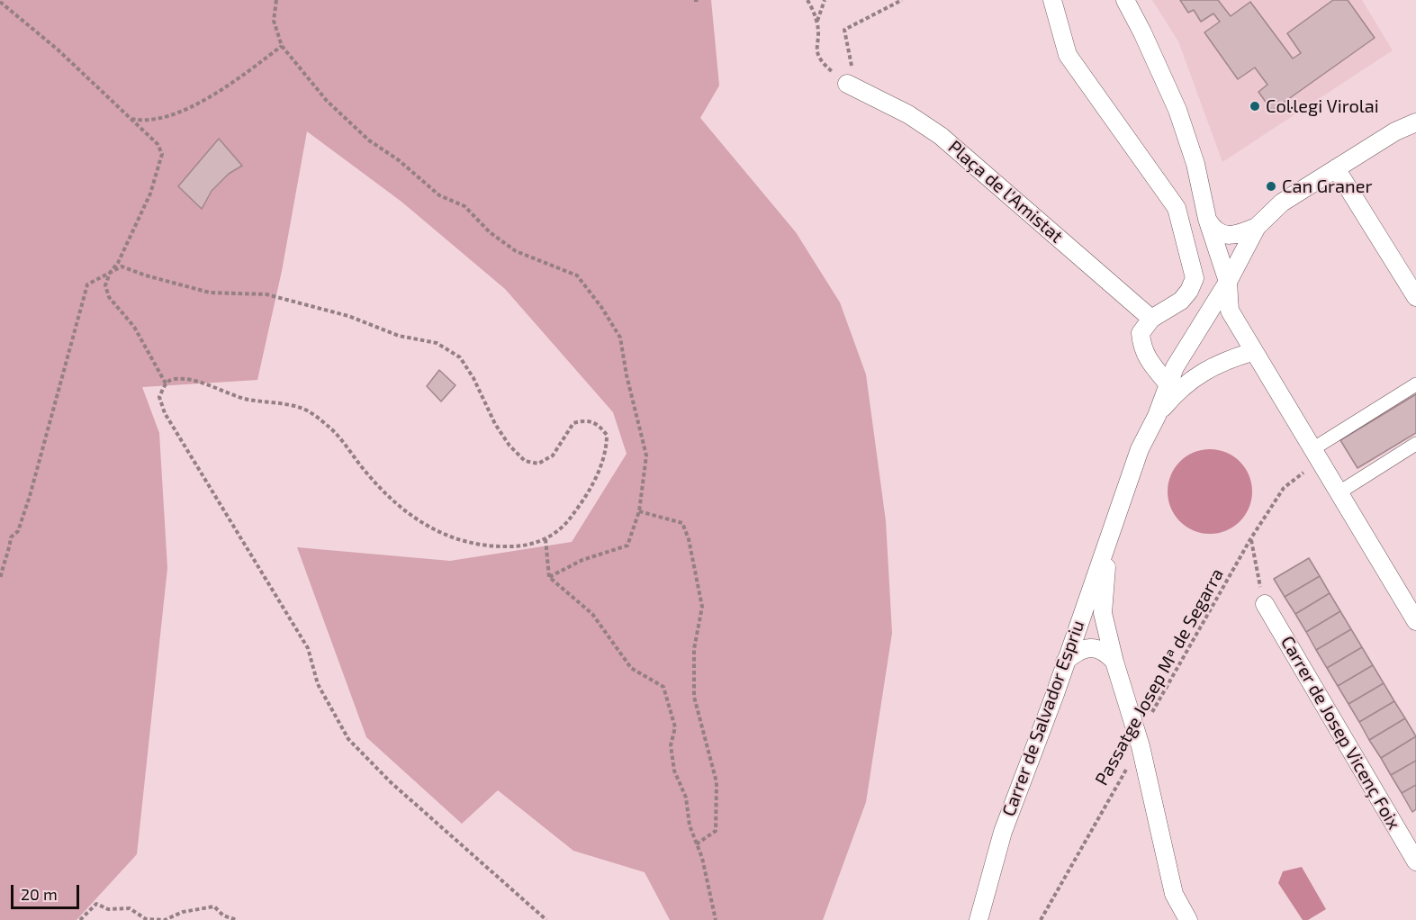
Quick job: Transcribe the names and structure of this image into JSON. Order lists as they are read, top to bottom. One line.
{"streets":{"street":["Plaça de l'Amistat","Carrer de Salvador Espriu","Carrer de Josep Vicenç Foix"],"path":["Passatge Josep Mª de Segarra"]},"crossings":[["Passatge Josep Mª de Segarra","Carrer de Salvador Espriu"]],"places":["Col·legi Virolai","Can Graner"],"scale_bar":"20 m"}
